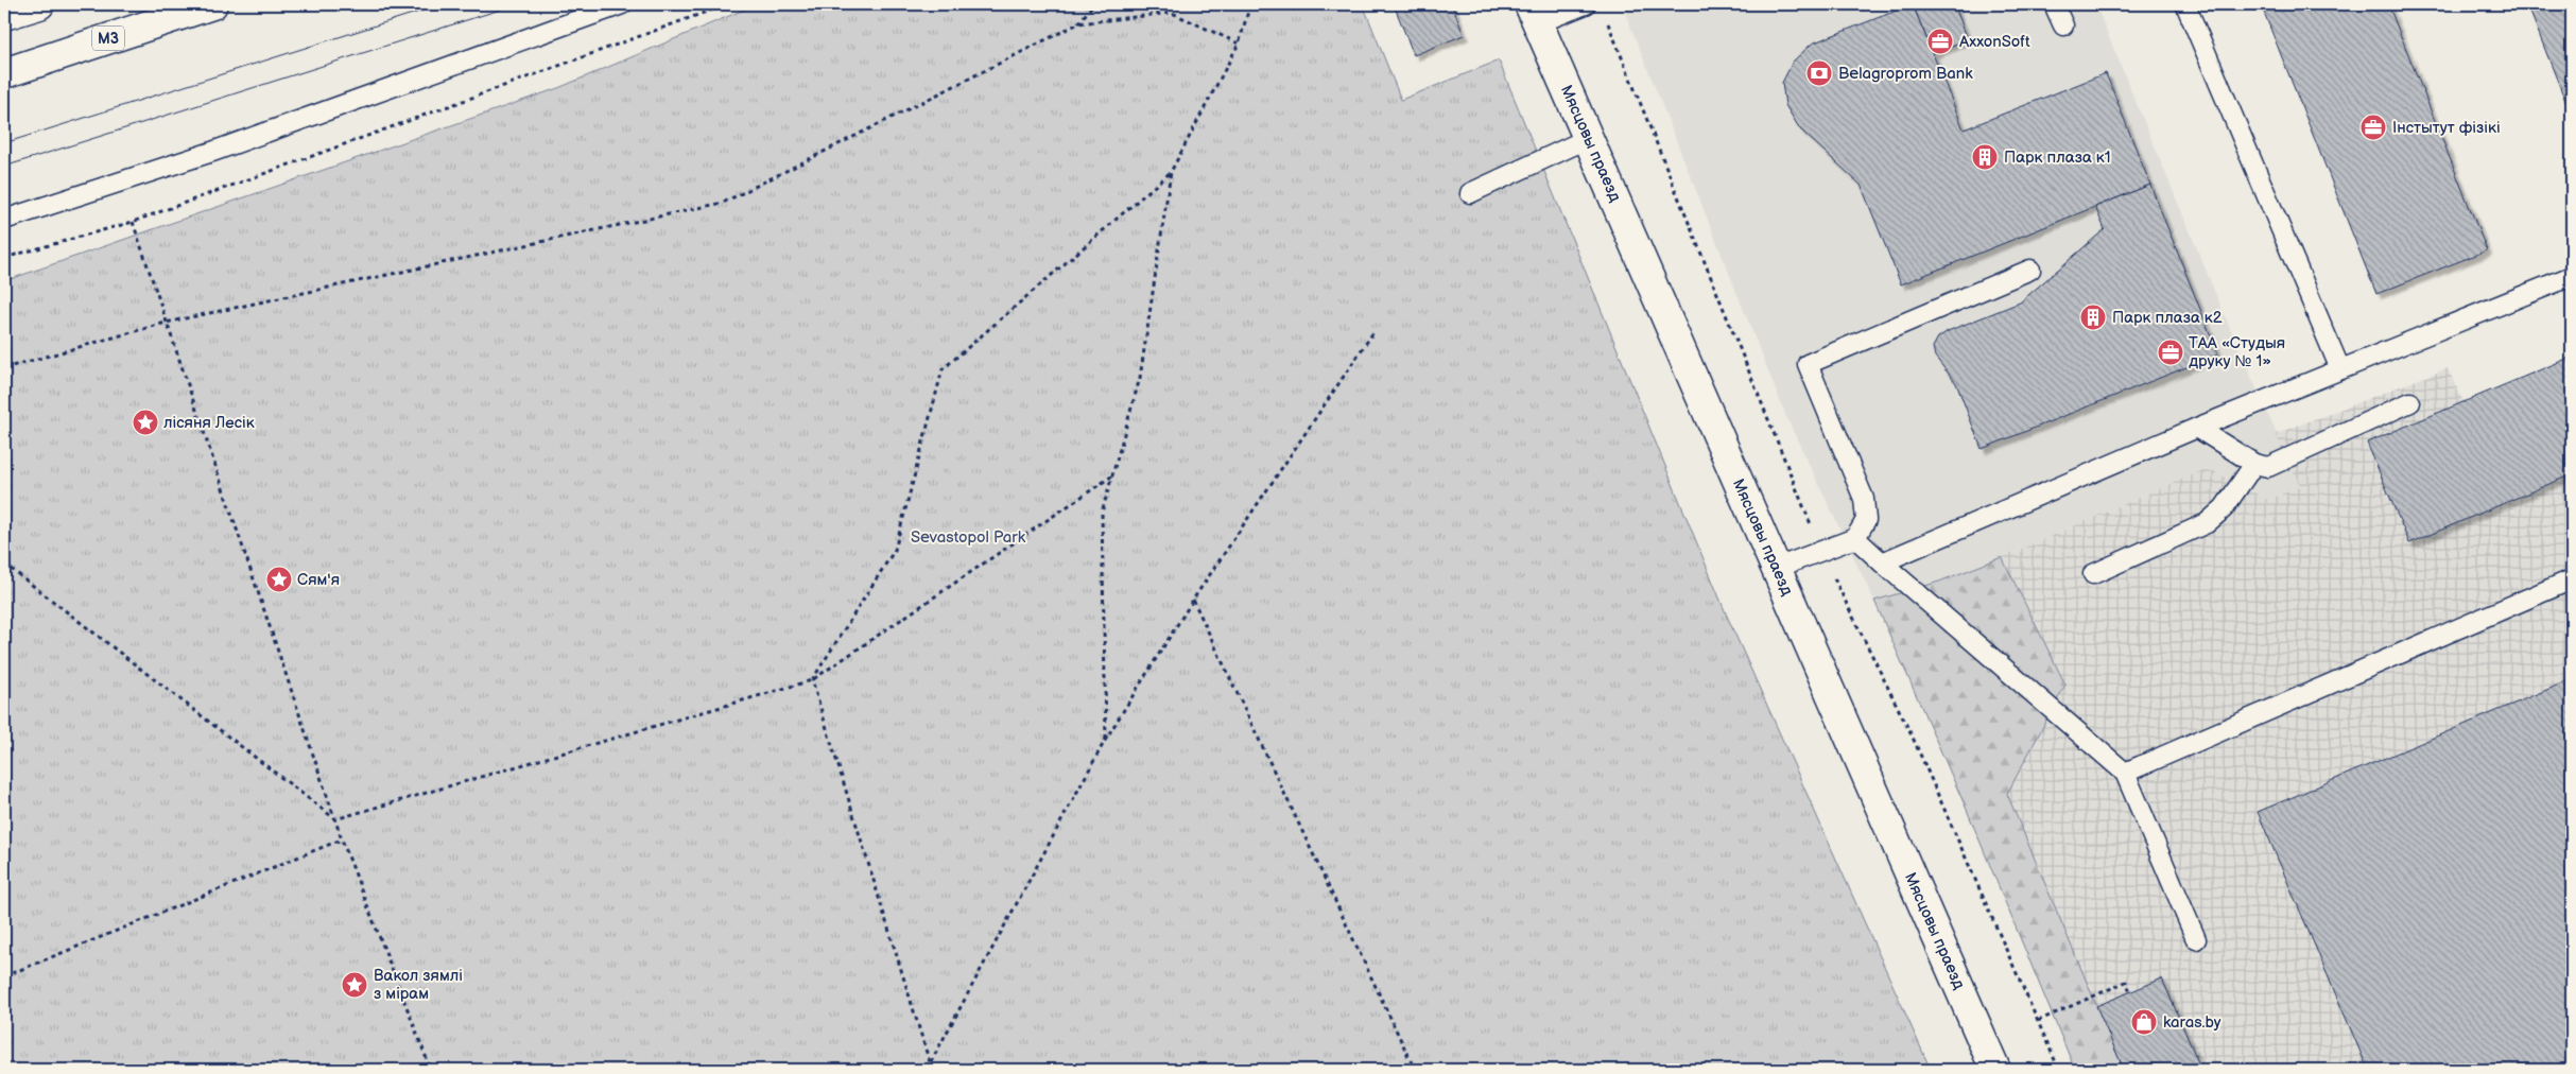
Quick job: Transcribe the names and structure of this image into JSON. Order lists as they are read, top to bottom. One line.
{"streets":{"street":["М3","Мясцовы праезд"]},"parks":["Sevastopol Park"],"places":{"office":["AxxonSoft","Інстытут фізікі","ТАА «Студыя друку № 1»"],"bank":["Belagroprom Bank"],"building":["Парк плаза к1","Парк плаза к2"],"place":["лісяня Лесік","Сям'я","Вакол зямлі з мірам"],"shop":["karas.by"]}}
